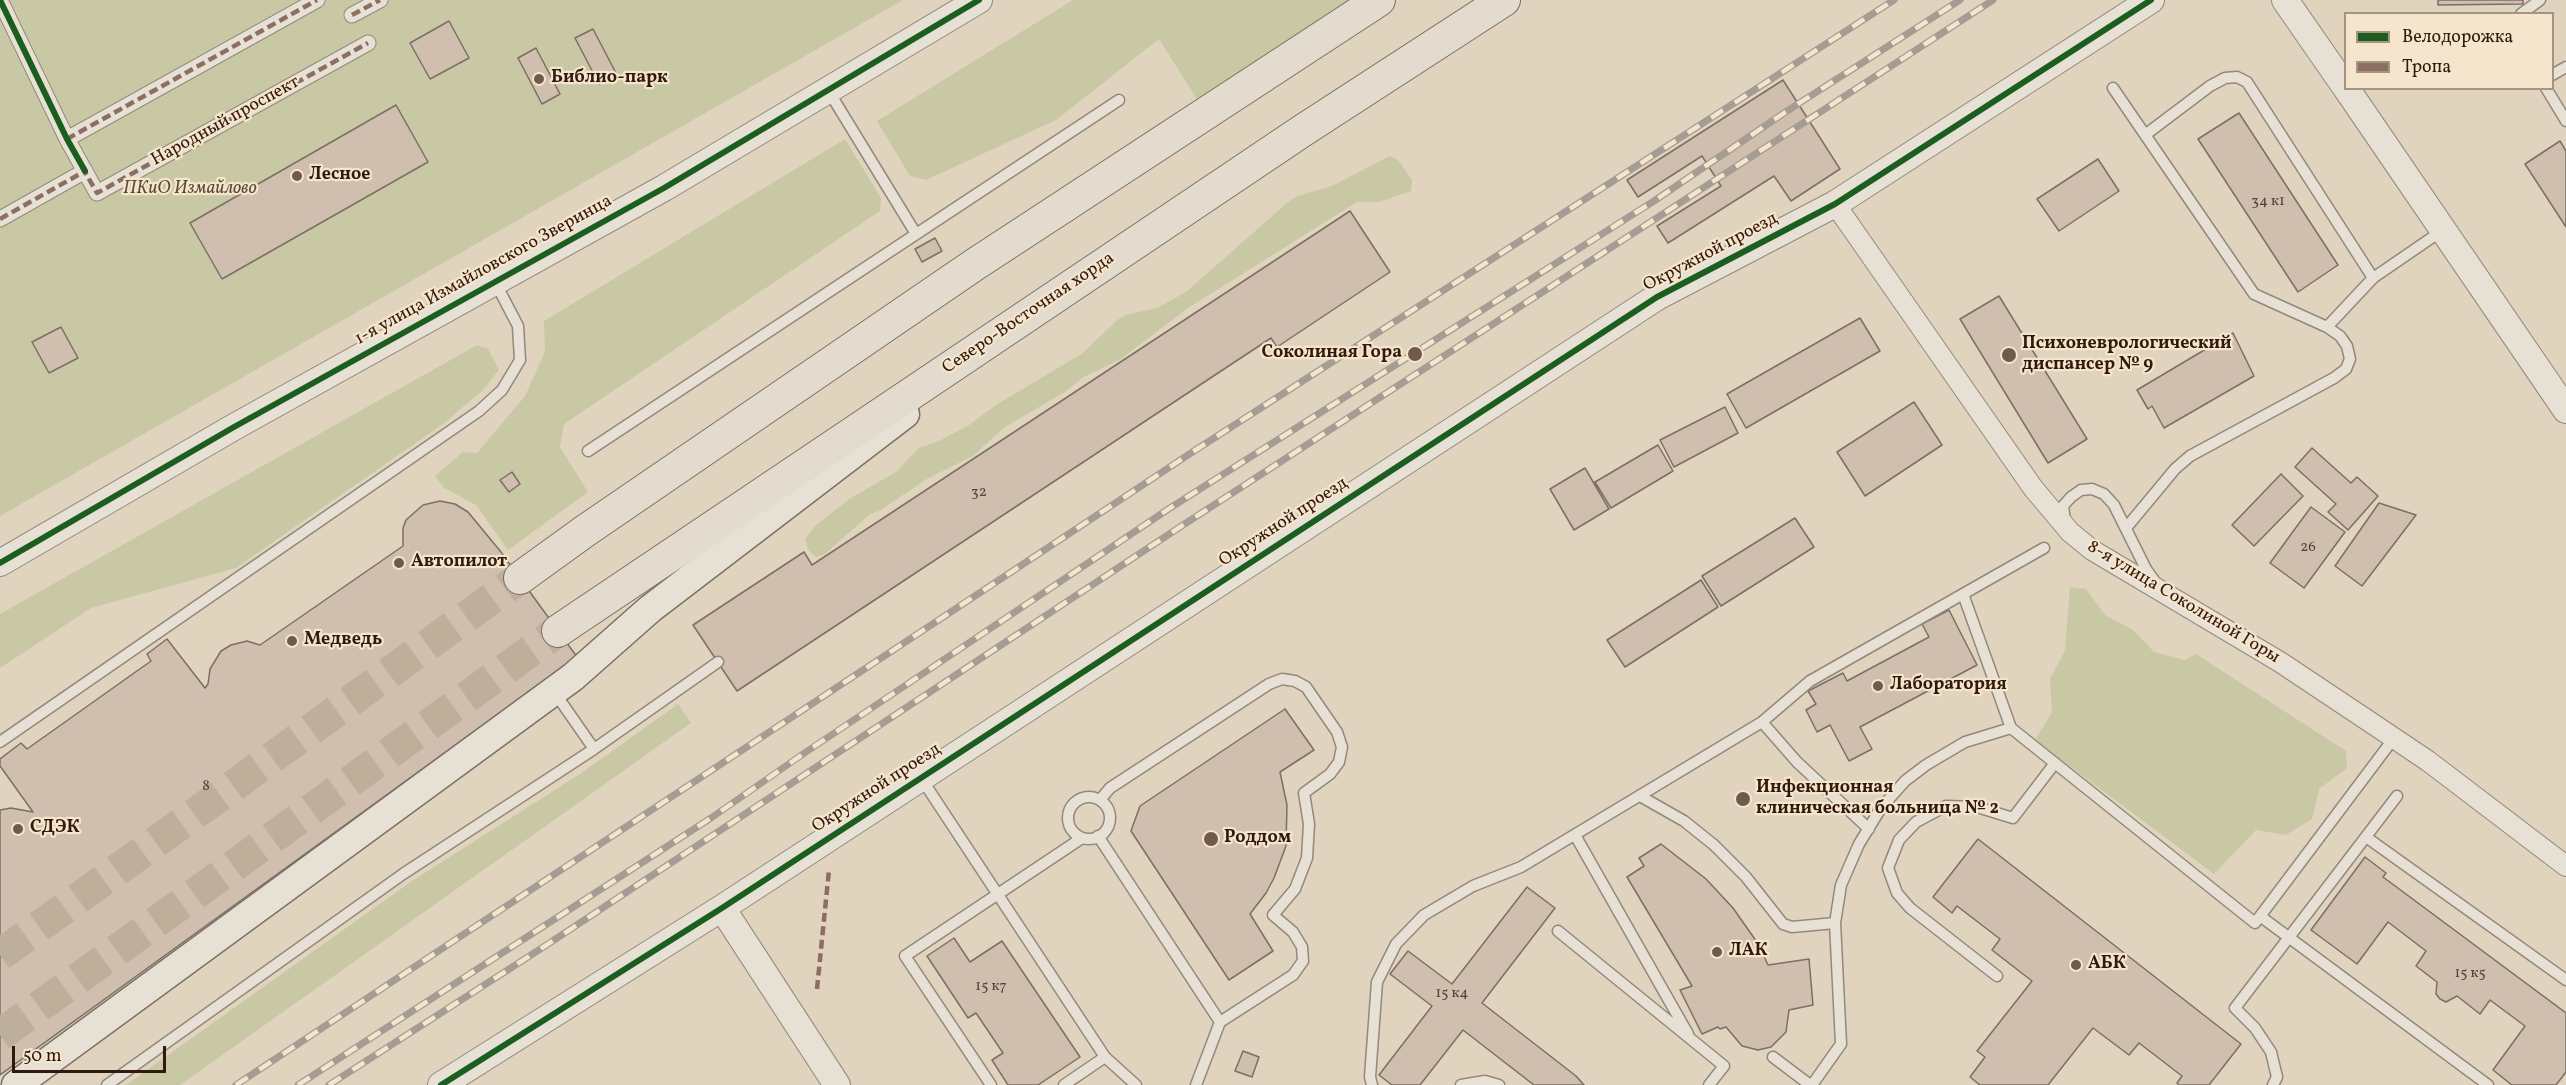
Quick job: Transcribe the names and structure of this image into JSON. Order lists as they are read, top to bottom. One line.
{"streets":{"main road":["Северо-Восточная хорда"],"street":["Народный проспект","Окружной проезд","1-я улица Измайловского Зверинца","8-я улица Соколиной Горы"]},"crossings":[["Окружной проезд","8-я улица Соколиной Горы"]],"parks":["ПКиО Измайлово"],"places":["Библио-парк","Лесное","Соколиная Гора","Психоневрологический диспансер № 9","Автопилот","Медведь","Лаборатория","Инфекционная клиническая больница № 2","СДЭК","Роддом","ЛАК","АБК"],"house_numbers":["34 к1","32","26","8","15 к5","15 к7","15 к4"],"legend":["Велодорожка","Тропа"],"scale_bar":"50 m"}
